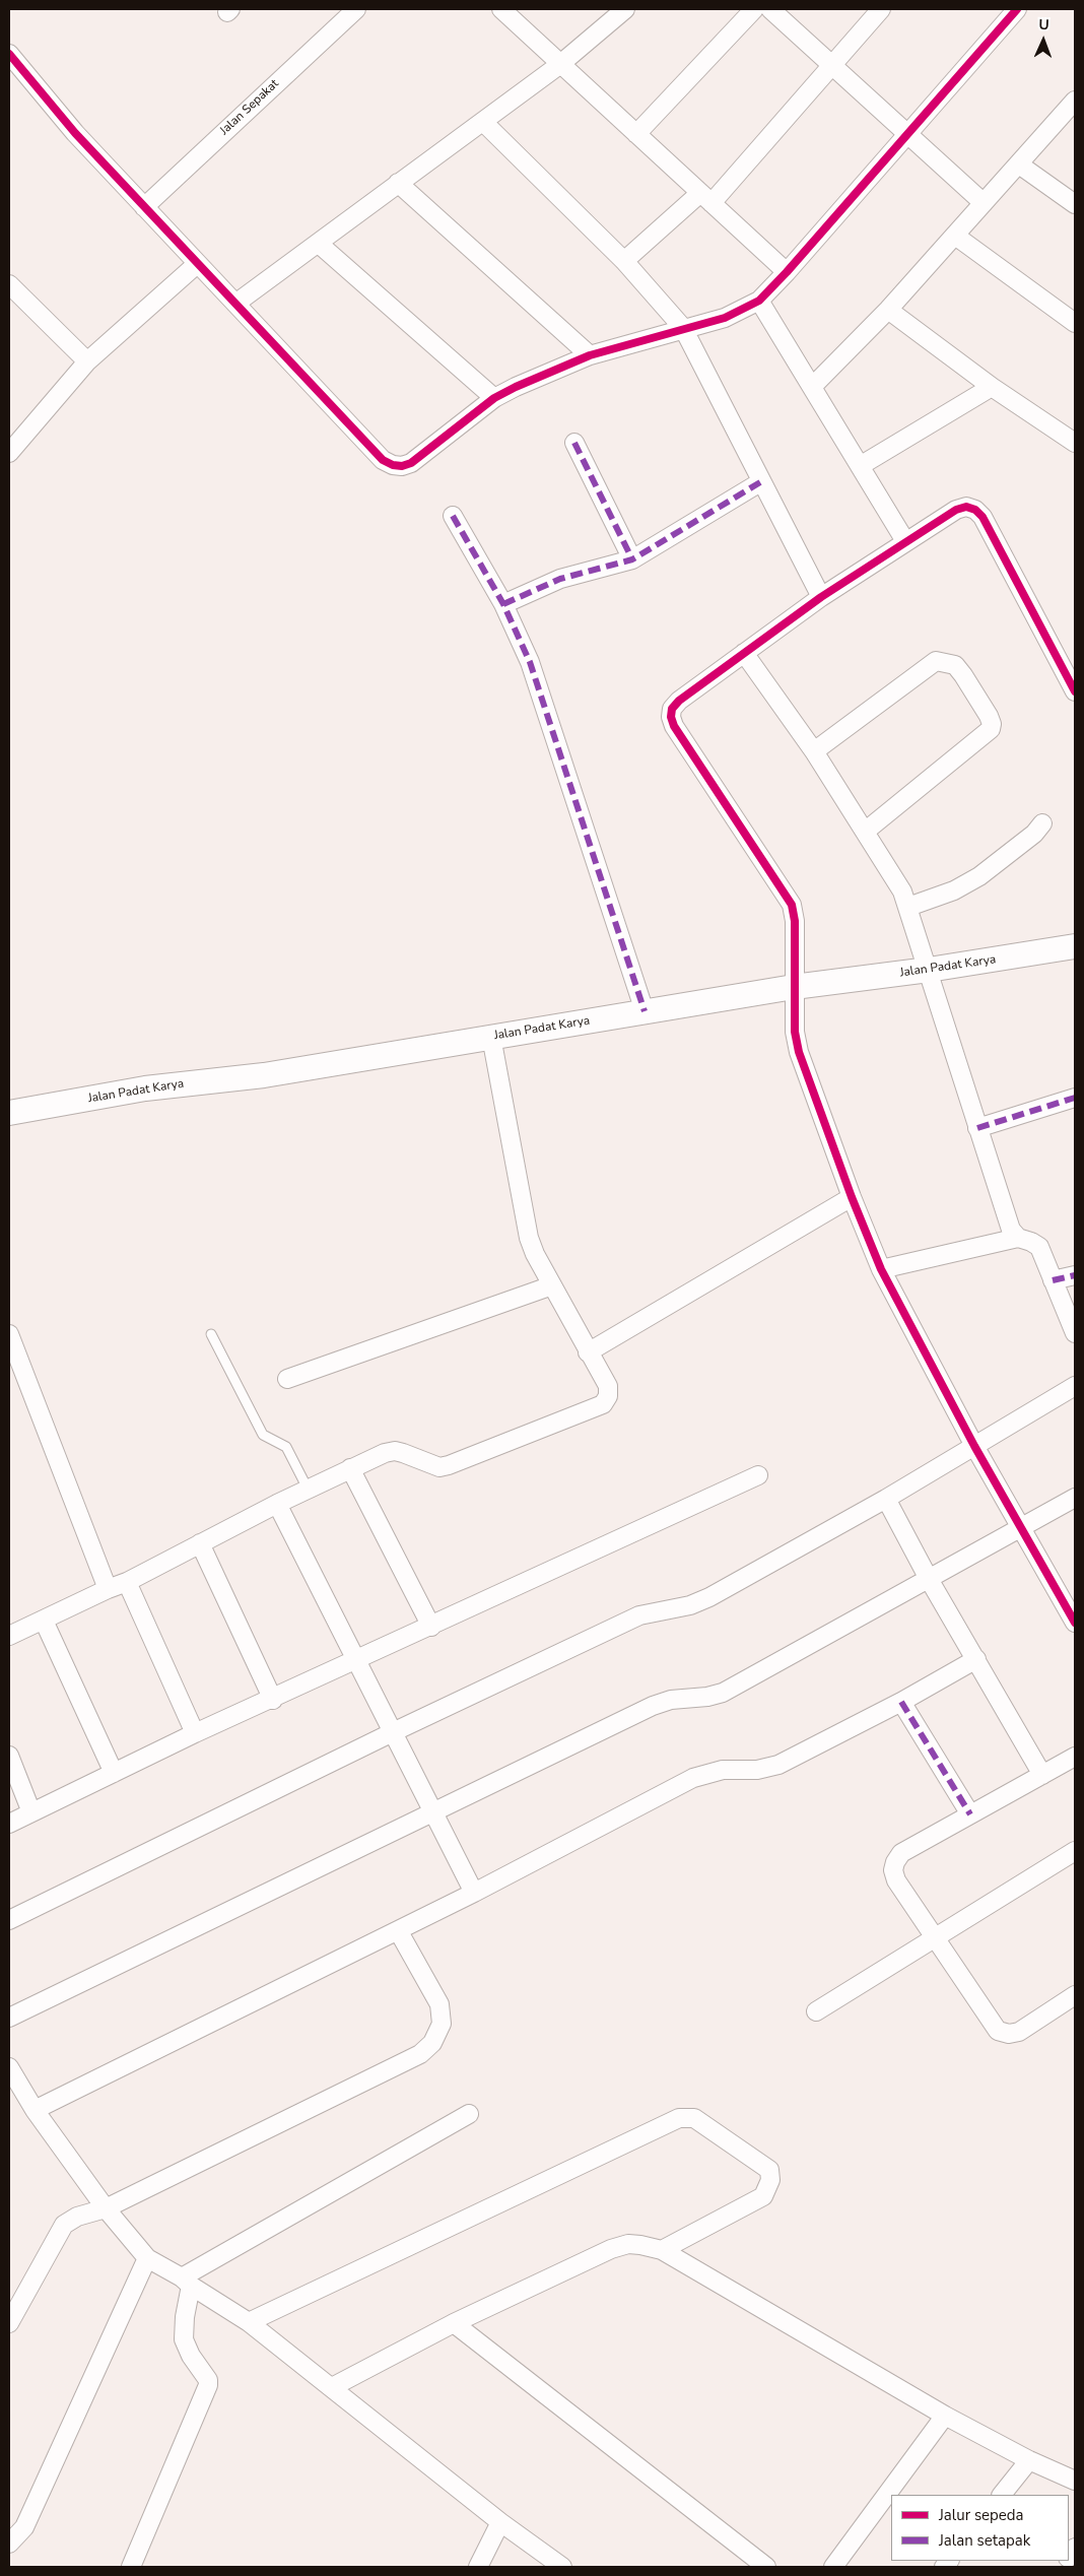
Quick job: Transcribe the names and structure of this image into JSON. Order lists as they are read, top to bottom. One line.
{"streets":{"street":["Jalan Sepakat","Jalan Padat Karya"]},"legend":["Jalur sepeda","Jalan setapak"],"north":"top"}
